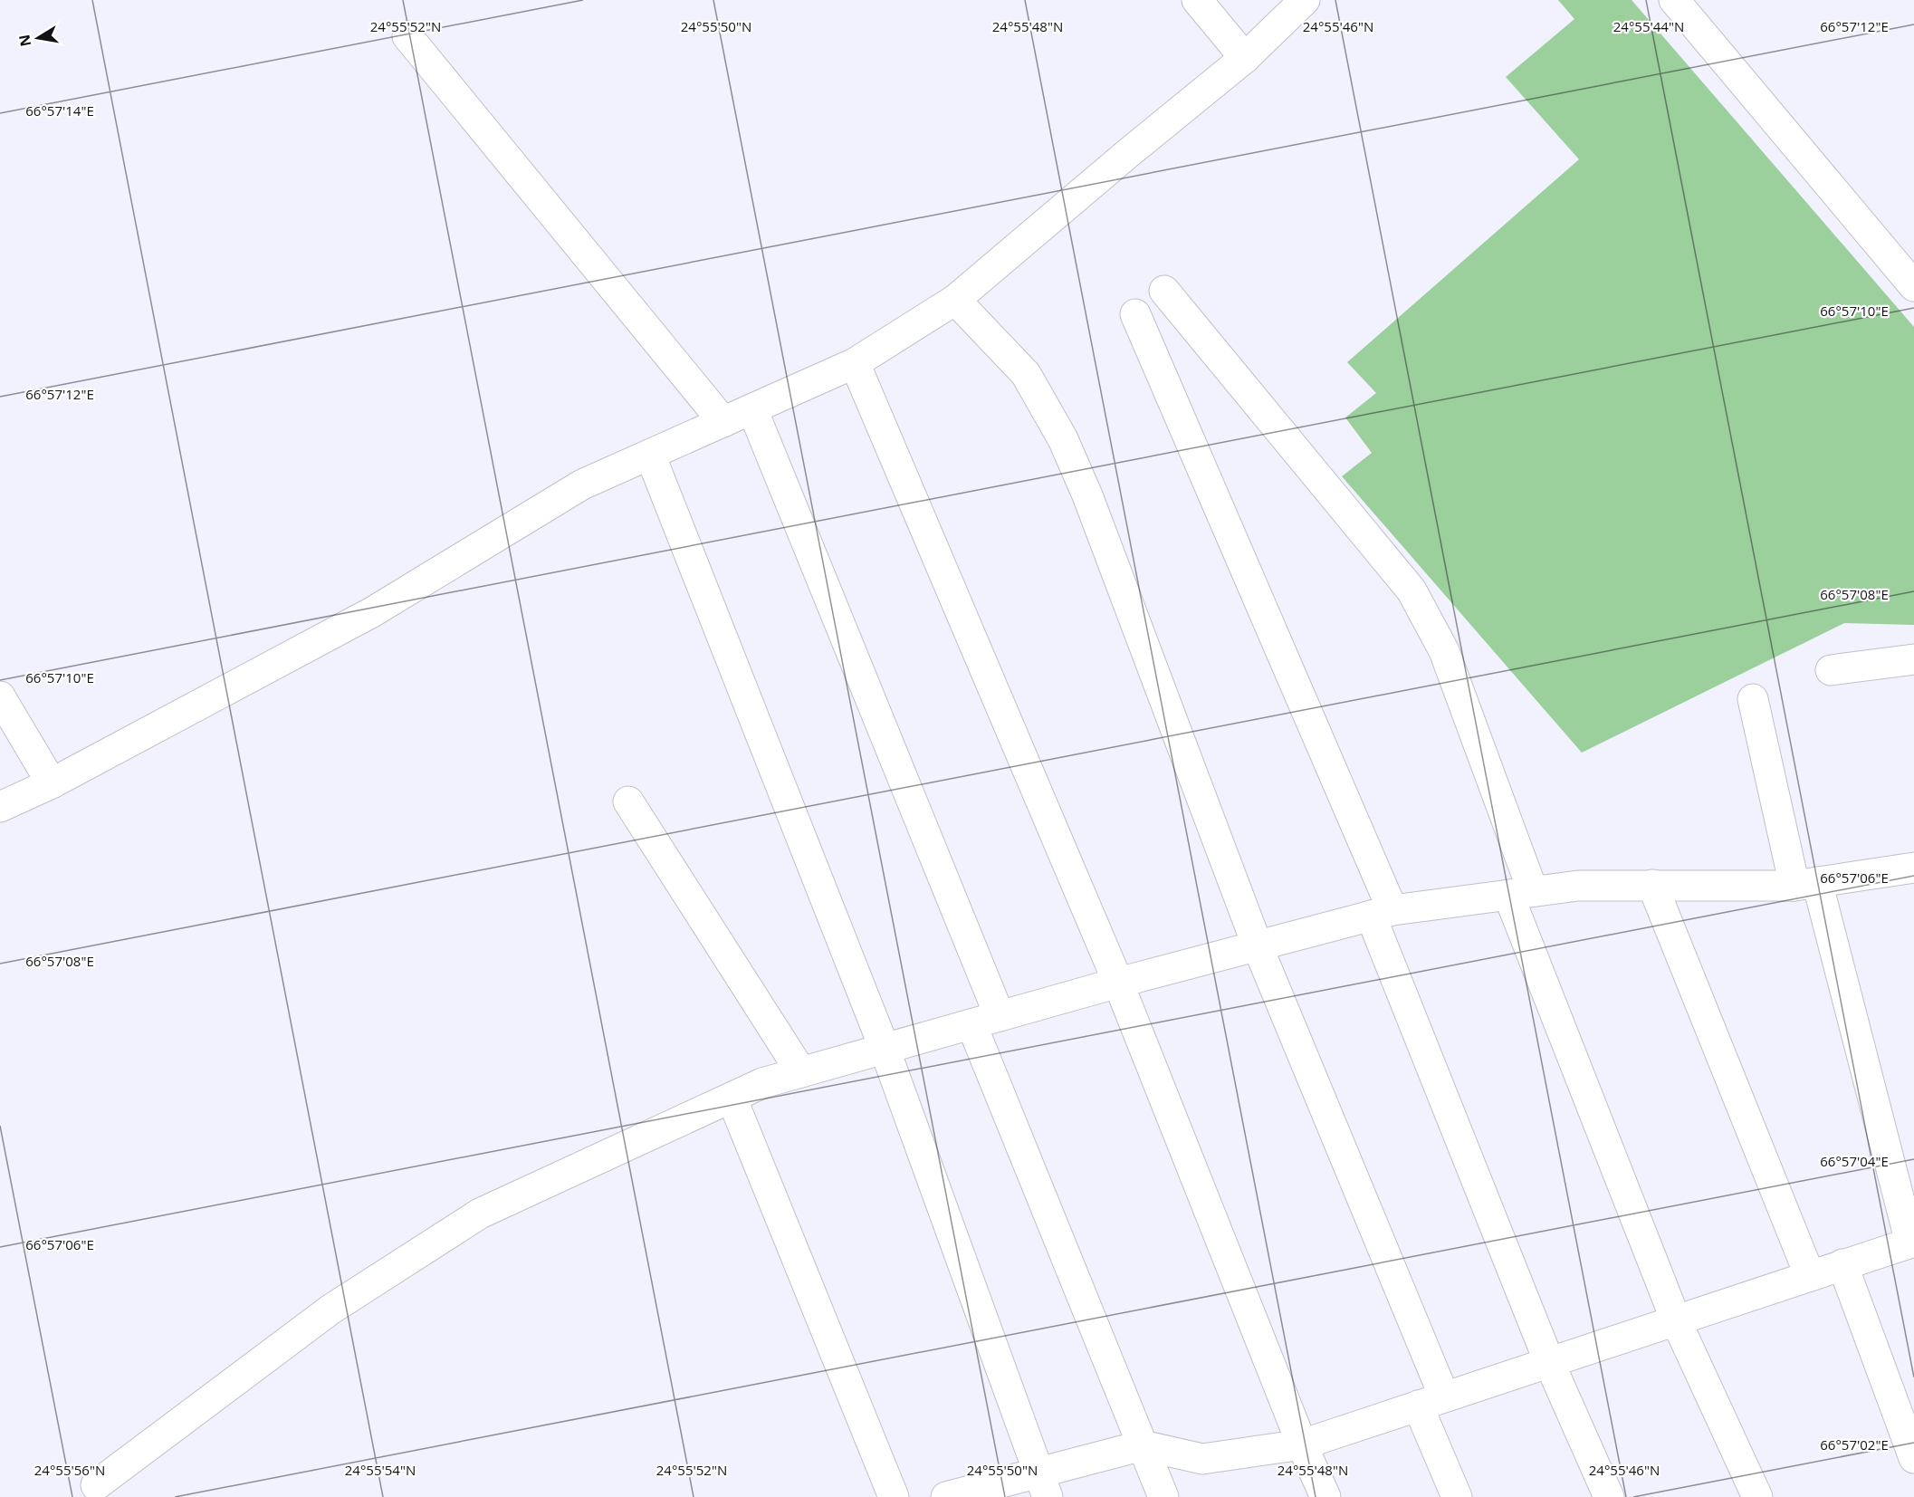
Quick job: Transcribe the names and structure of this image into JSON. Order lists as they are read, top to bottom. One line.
{"north":"left","coordinates":["24°55'52\"N","24°55'50\"N","24°55'48\"N","24°55'46\"N","24°55'44\"N","66°57'12\"E","66°57'14\"E","66°57'10\"E","66°57'08\"E","66°57'06\"E","66°57'04\"E","66°57'02\"E","24°55'56\"N","24°55'54\"N"]}
